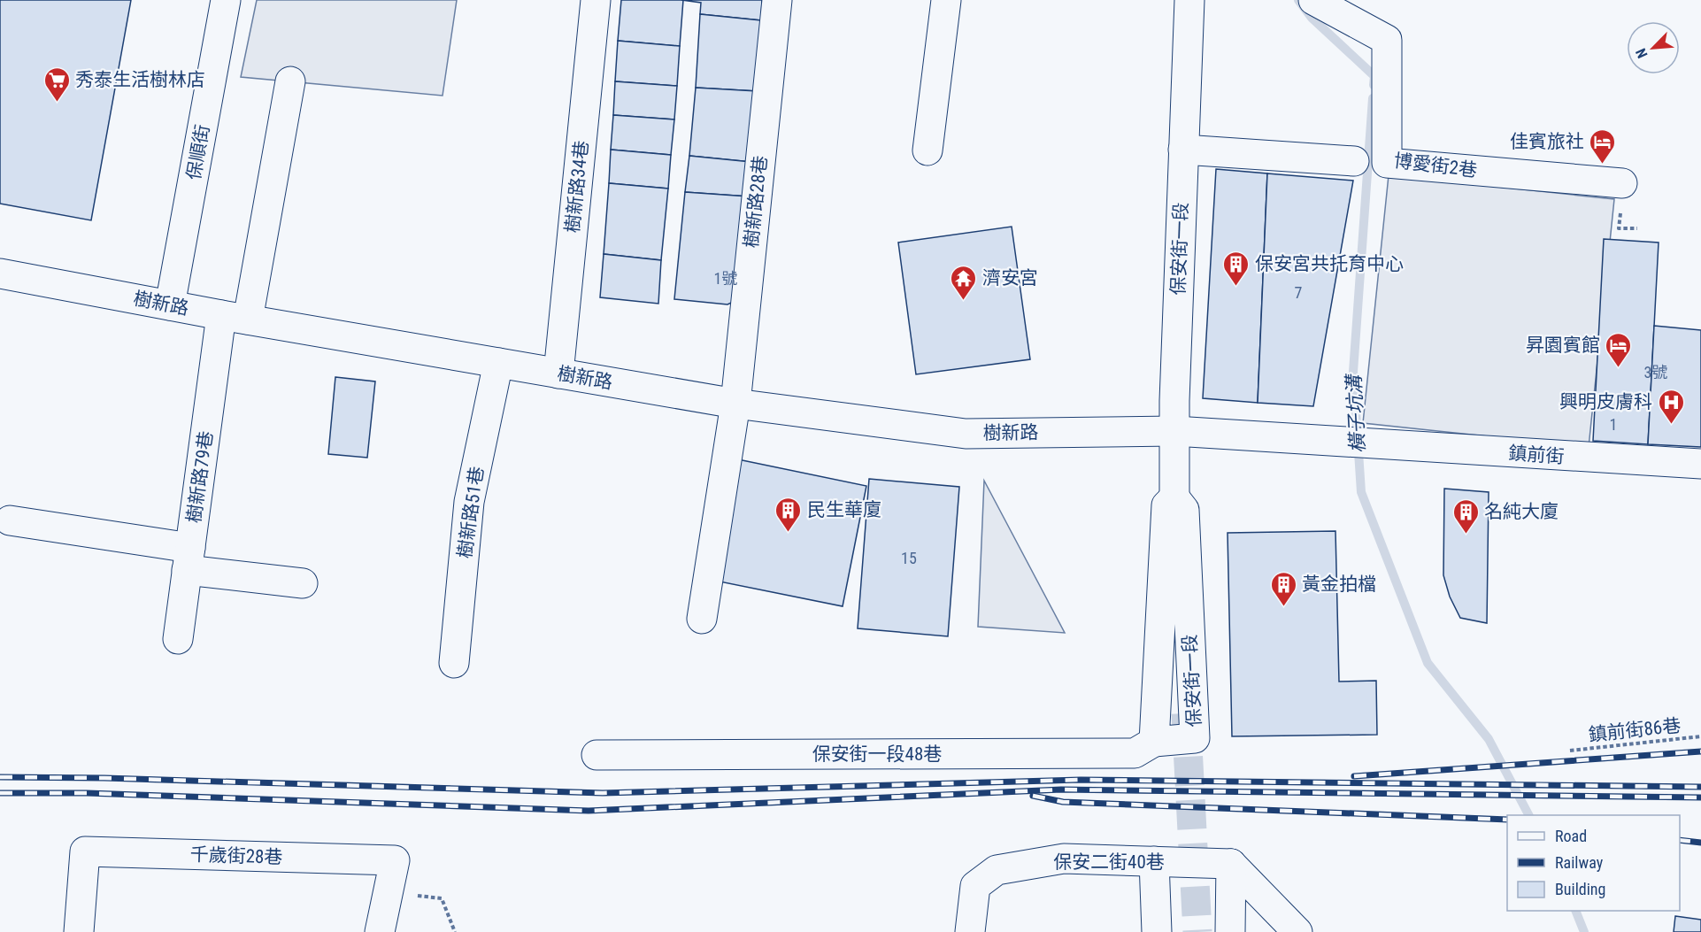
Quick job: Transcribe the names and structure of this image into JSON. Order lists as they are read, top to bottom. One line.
{"streets":{"main road":["保順街","博愛街2巷","樹新路34巷","樹新路28巷","保安街一段","樹新路","鎮前街","樹新路79巷","樹新路51巷","保安街一段48巷","千歲街28巷","保安二街40巷"],"path":["鎮前街86巷"]},"crossings":[["保順街","樹新路"],["樹新路34巷","樹新路"],["樹新路28巷","樹新路"],["保安街一段","樹新路"],["保安街一段","鎮前街"],["保安街一段","保安街一段48巷"],["樹新路","鎮前街"],["樹新路","樹新路79巷"],["樹新路","樹新路51巷"]],"water":["橫子坑溝"],"places":{"supermarket":["秀泰生活樹林店"],"hotel":["佳賓旅社","昇園賓館"],"building":["保安宮共托育中心","民生華廈","名純大廈","黃金拍檔"],"temple":["濟安宮"],"hospital":["興明皮膚科"]},"house_numbers":["1號","7","3號","1","15"],"legend":["Road","Railway","Building"],"north":"bottom left"}
